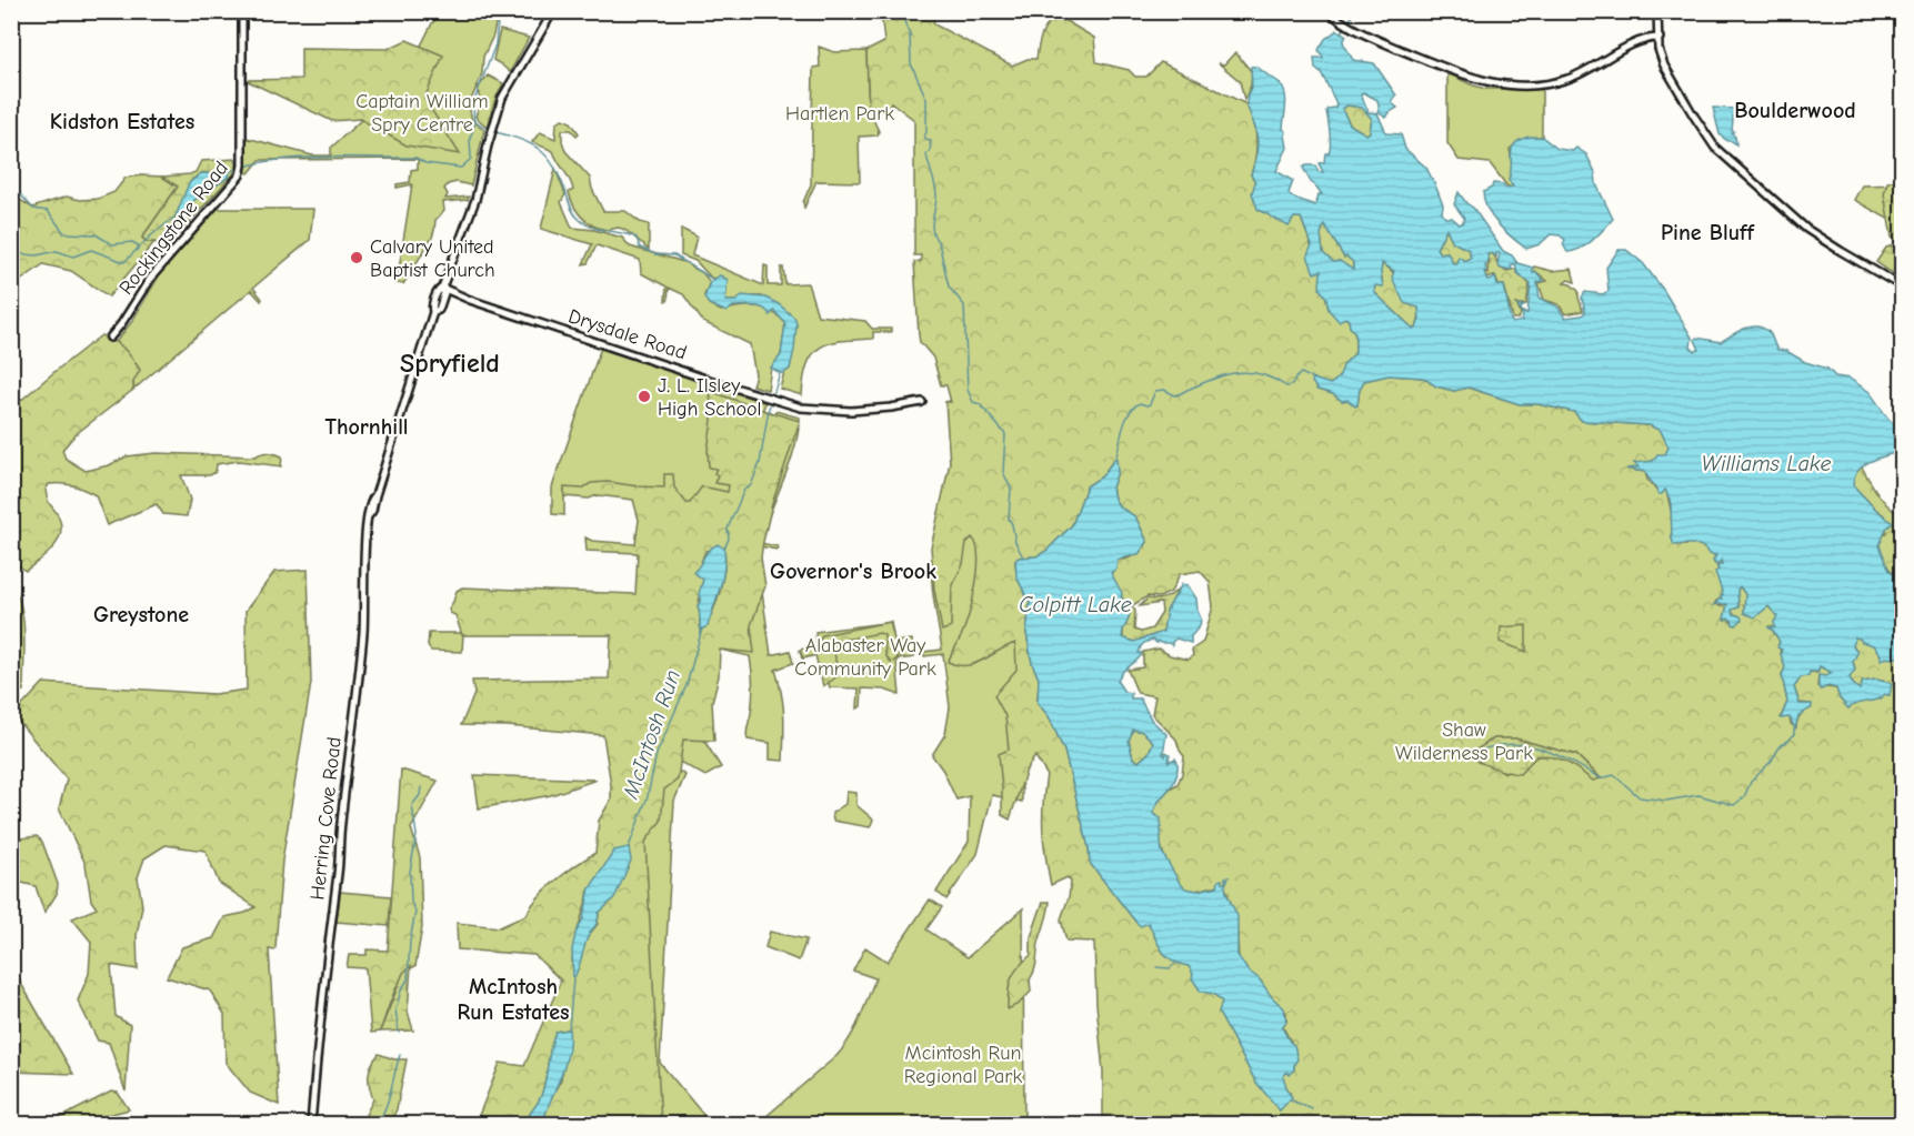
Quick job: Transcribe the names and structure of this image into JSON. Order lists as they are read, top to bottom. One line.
{"streets":{"main road":["Rockingstone Road","Drysdale Road","Herring Cove Road"]},"crossings":[["Drysdale Road","Herring Cove Road"]],"districts":["Boulderwood","Kidston Estates","Pine Bluff","Spryfield","Thornhill","Governor's Brook","Greystone","McIntosh Run Estates"],"water":["Williams Lake","Colpitt Lake","McIntosh Run"],"parks":["Captain William Spry Centre","Hartlen Park","Alabaster Way Community Park","Shaw Wilderness Park","Mcintosh Run Regional Park"],"places":["Calvary United Baptist Church","J. L. Ilsley High School"]}
